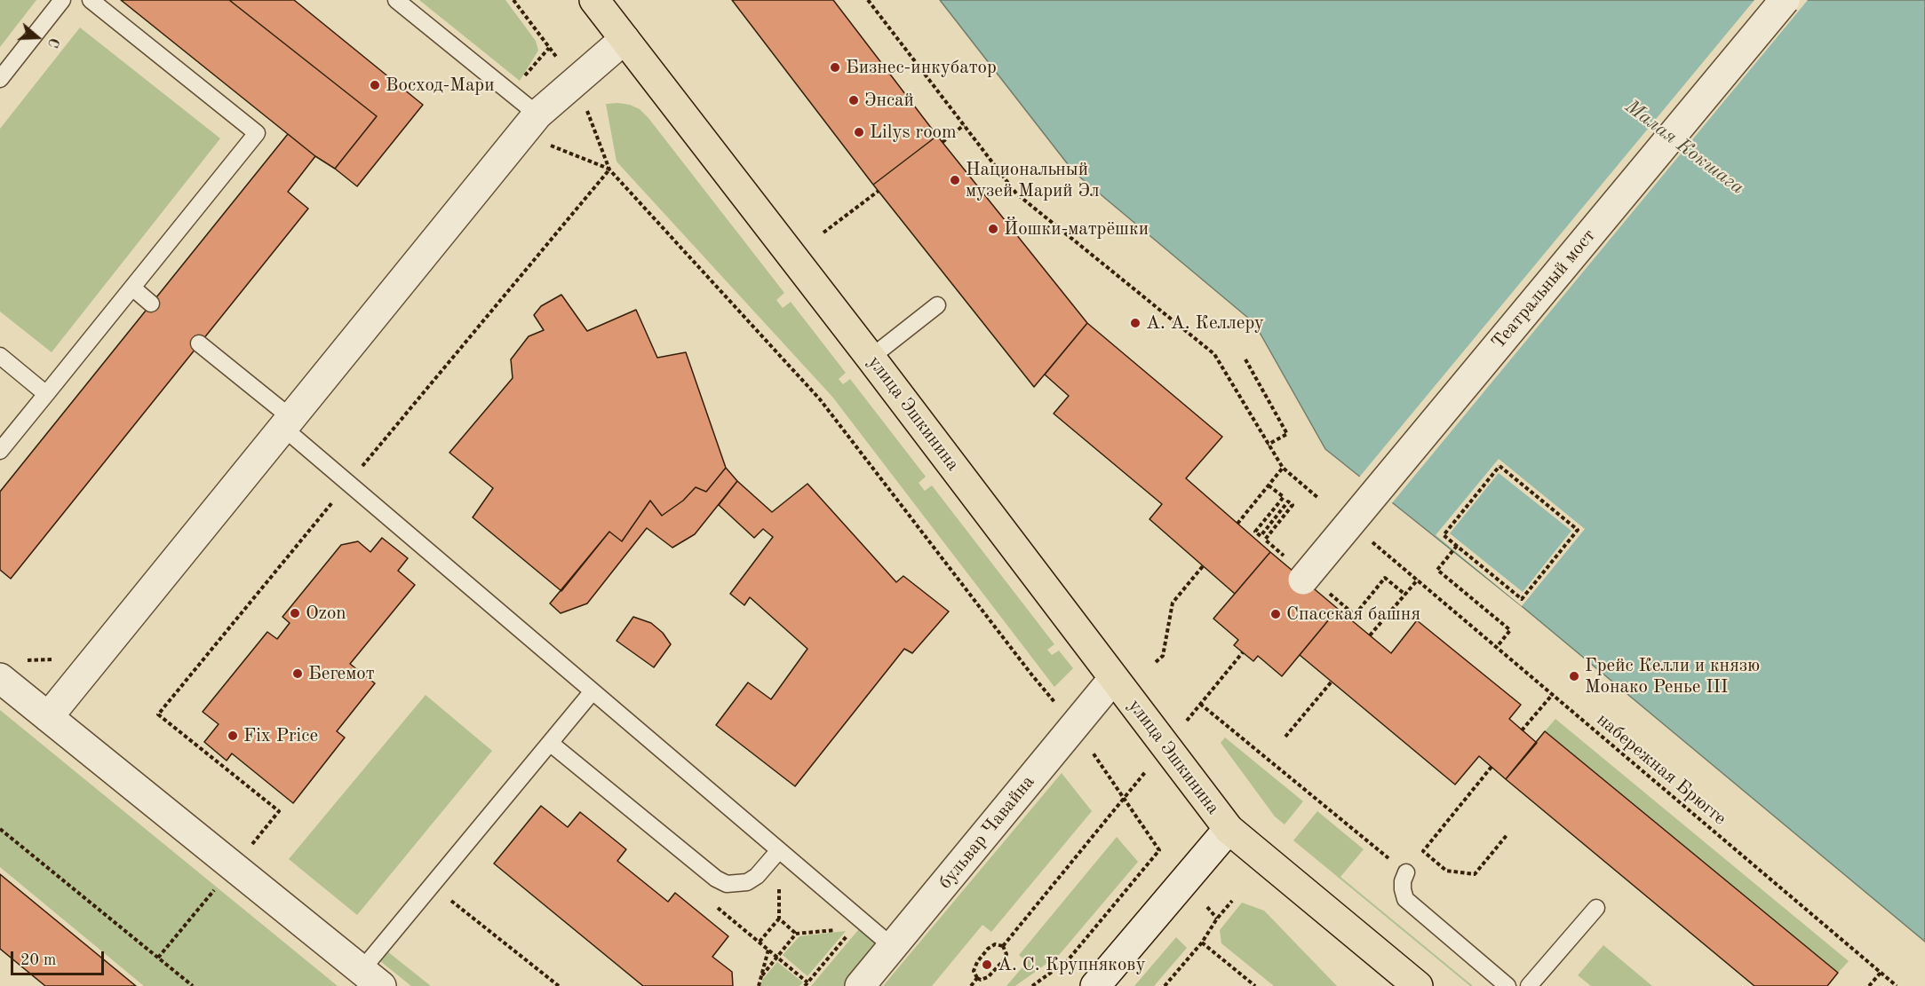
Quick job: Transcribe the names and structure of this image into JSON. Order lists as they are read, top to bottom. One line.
{"streets":{"main road":["улица Эшкинина"],"street":["Театральный мост","бульвар Чавайна"],"path":["набережная Брюгге"]},"crossings":[["улица Эшкинина","бульвар Чавайна"]],"water":["Малая Кокшага"],"places":["Бизнес-инкубатор","Восход-Мари","Энсай","Lilys room","Национальный музей Марий Эл","Йошки-матрёшки","А. А. Келлеру","Ozon","Спасская башня","Бегемот","Грейс Келли и князю Монако Ренье III","Fix Price","А. С. Крупнякову"],"scale_bar":"20 m","north":"right"}
